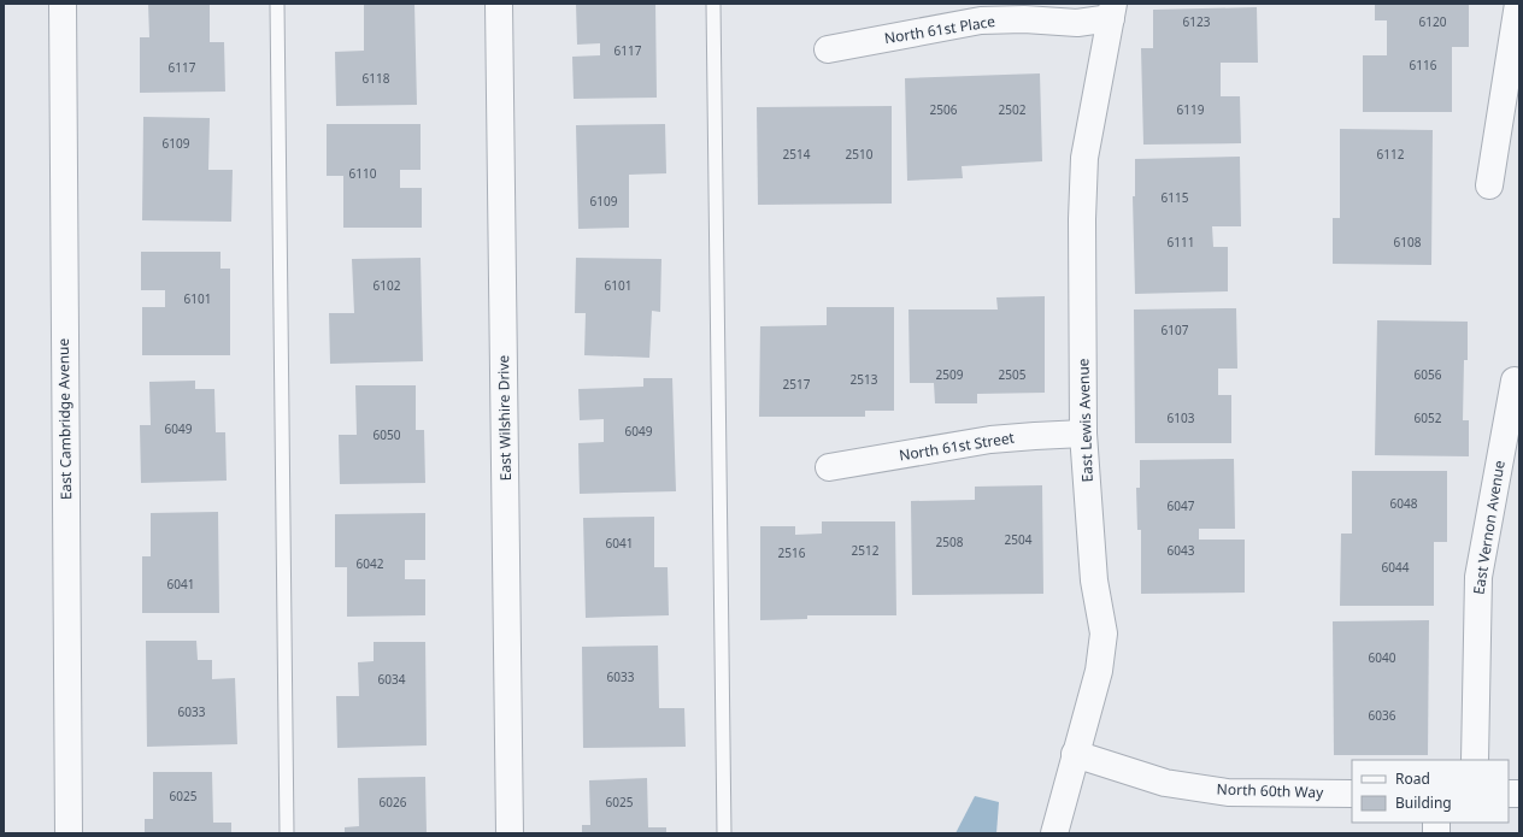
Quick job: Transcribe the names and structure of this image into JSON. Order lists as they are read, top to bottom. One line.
{"streets":{"street":["North 61st Place","East Wilshire Drive","East Cambridge Avenue","East Lewis Avenue","North 61st Street","East Vernon Avenue","North 60th Way"]},"crossings":[["North 61st Place","East Lewis Avenue"],["East Lewis Avenue","North 61st Street"],["East Lewis Avenue","North 60th Way"]],"house_numbers":["6123","6120","6117","6116","6117","6118","2506","2502","6119","6109","2514","2510","6112","6110","6115","6109","6111","6108","6102","6101","6101","6107","2509","2505","6056","2513","2517","6103","6052","6049","6049","6050","6048","6047","2504","2508","6041","2512","6043","2516","6042","6044","6041","6040","6033","6034","6033","6036","6025","6026","6025"],"legend":["Road","Building"]}
